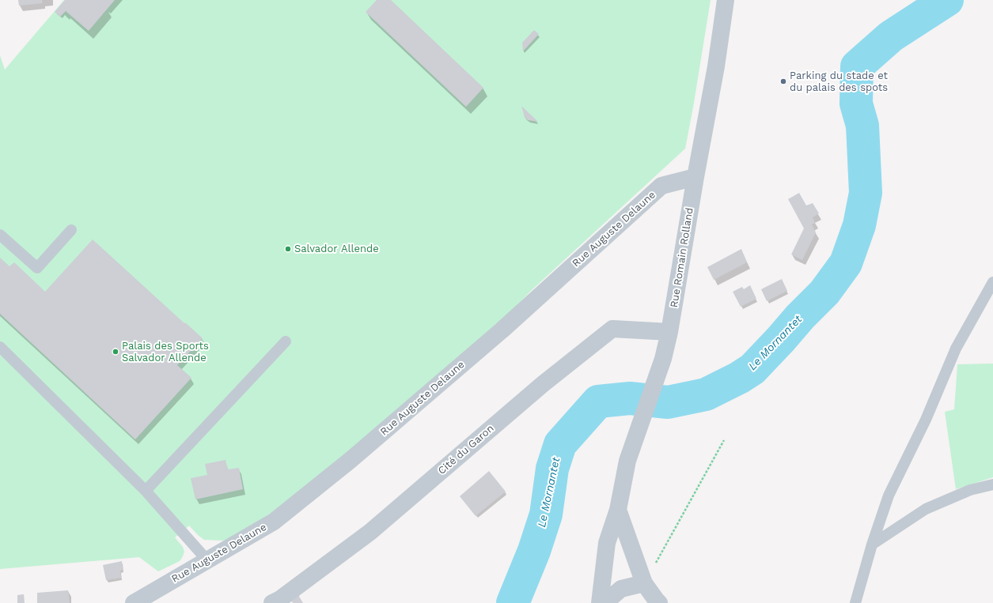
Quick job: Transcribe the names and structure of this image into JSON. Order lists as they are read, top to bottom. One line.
{"streets":{"street":["Rue Auguste Delaune","Rue Romain Rolland","Cité du Garon"]},"crossings":[["Rue Auguste Delaune","Rue Romain Rolland"],["Rue Romain Rolland","Cité du Garon"]],"water":["Le Mornantet"],"places":["Parking du stade et du palais des spots","Salvador Allende","Palais des Sports Salvador Allende"]}
